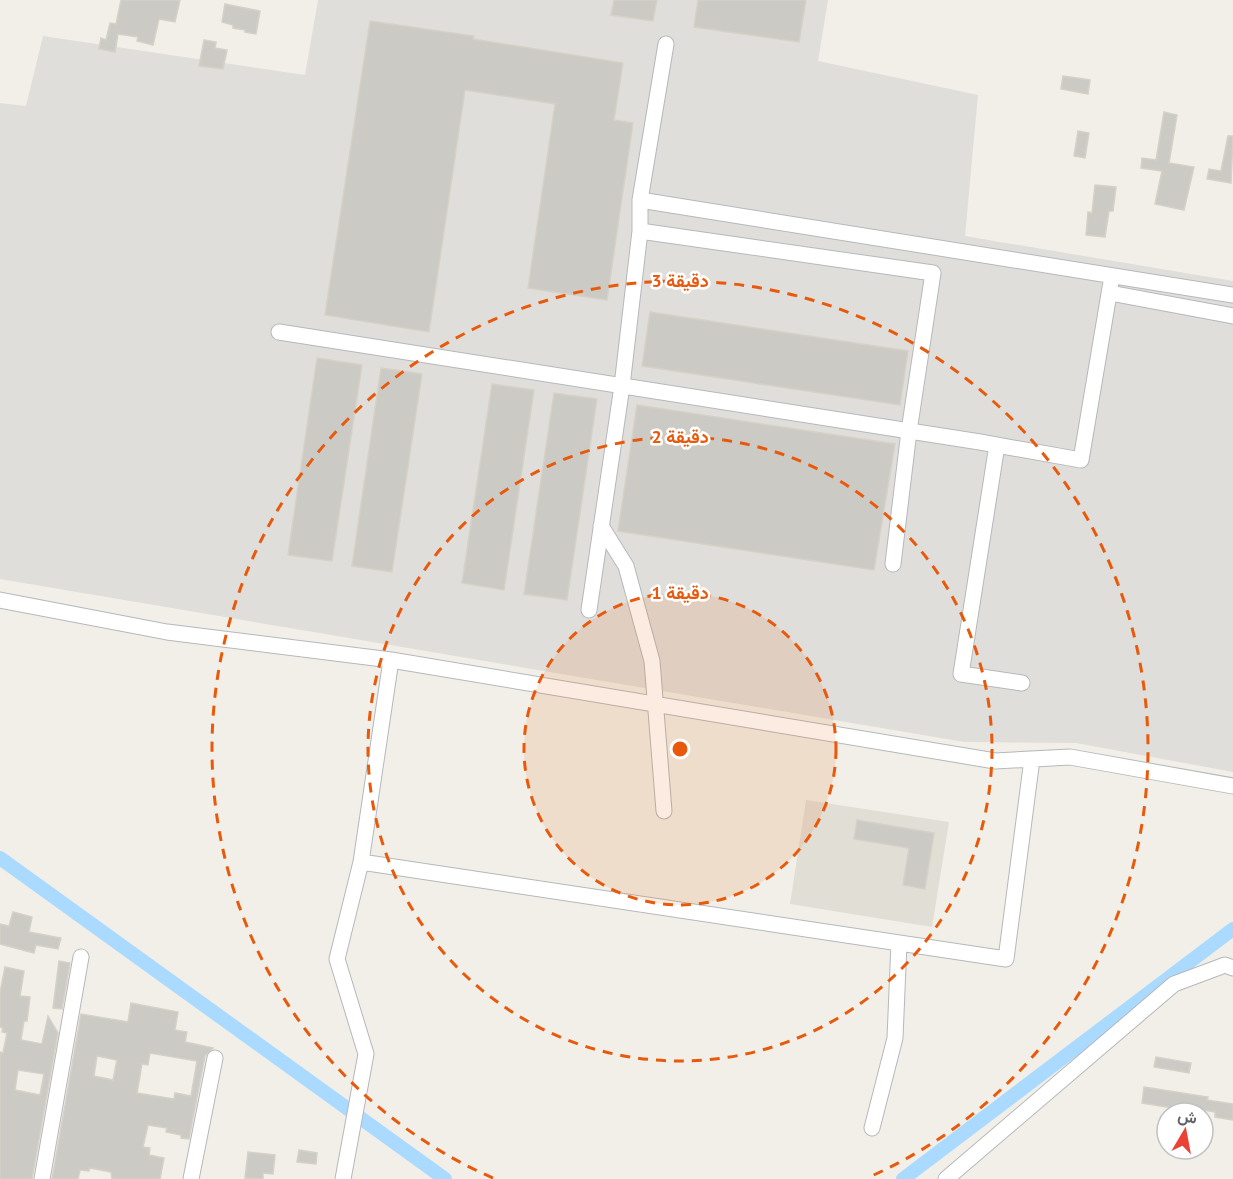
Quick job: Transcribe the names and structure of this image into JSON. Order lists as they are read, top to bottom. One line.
{"north":"top","rings":["3 دقيقة","2 دقيقة","1 دقيقة"]}
